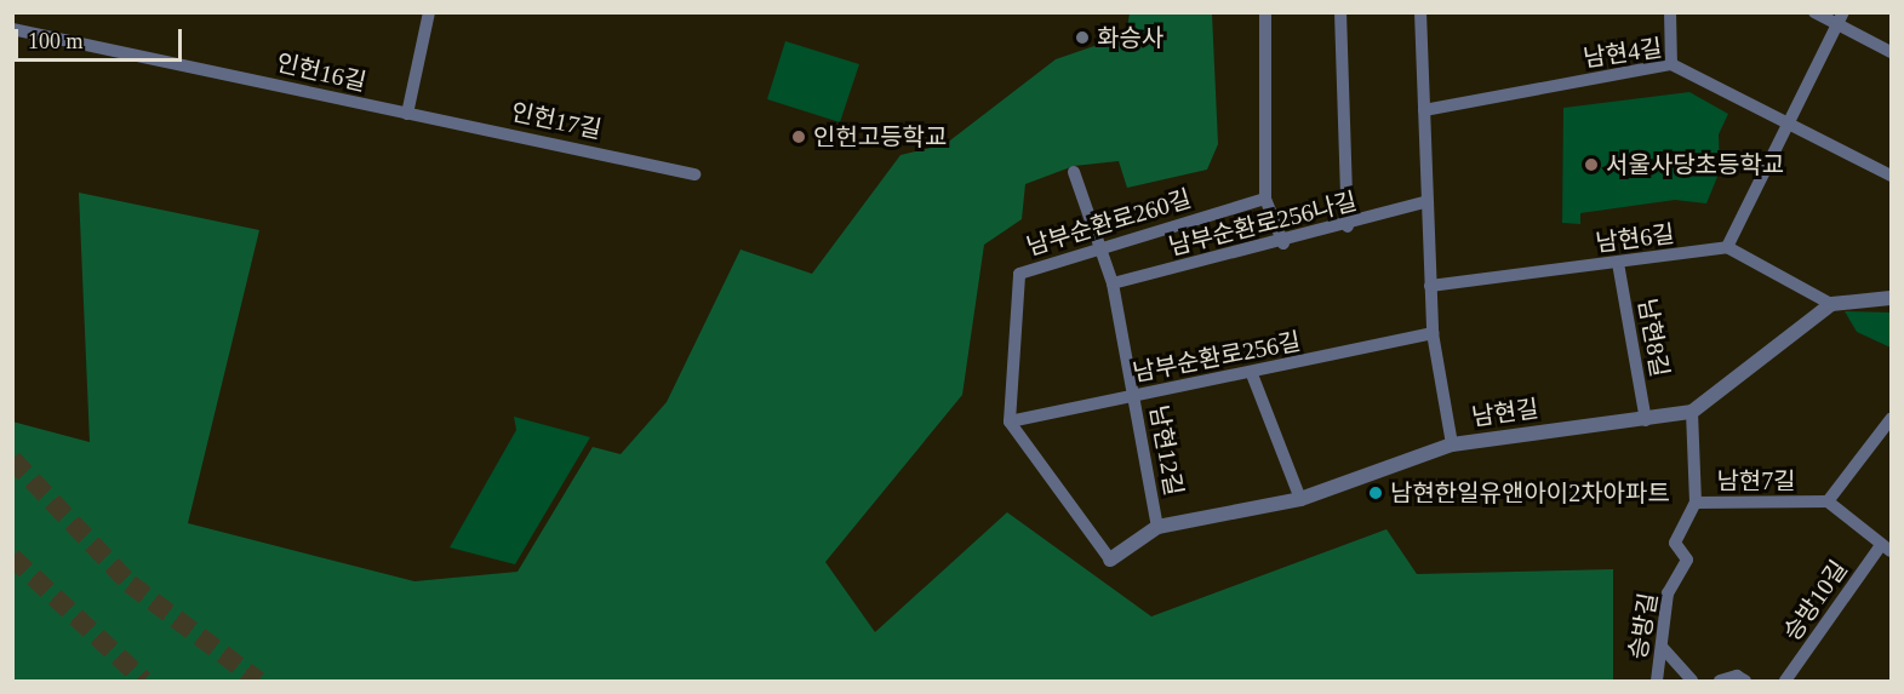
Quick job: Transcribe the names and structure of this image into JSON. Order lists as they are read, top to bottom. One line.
{"streets":{"street":["남현4길","인헌16길","인헌17길","남부순환로260길","남부순환로256나길","남현6길","남현8길","남부순환로256길","남현길","남현12길","남현7길","승방10길","승방길"]},"crossings":[["인헌16길","인헌17길"],["남부순환로260길","남부순환로256길"],["남부순환로260길","남현12길"],["남부순환로256나길","남현12길"],["남현6길","남현8길"],["남현8길","남현길"],["남부순환로256길","남현12길"],["남현길","남현12길"],["남현길","남현7길"],["남현7길","승방10길"],["남현7길","승방길"]],"places":["화승사","인헌고등학교","서울사당초등학교","남현한일유앤아이2차아파트"],"scale_bar":"100 m"}
